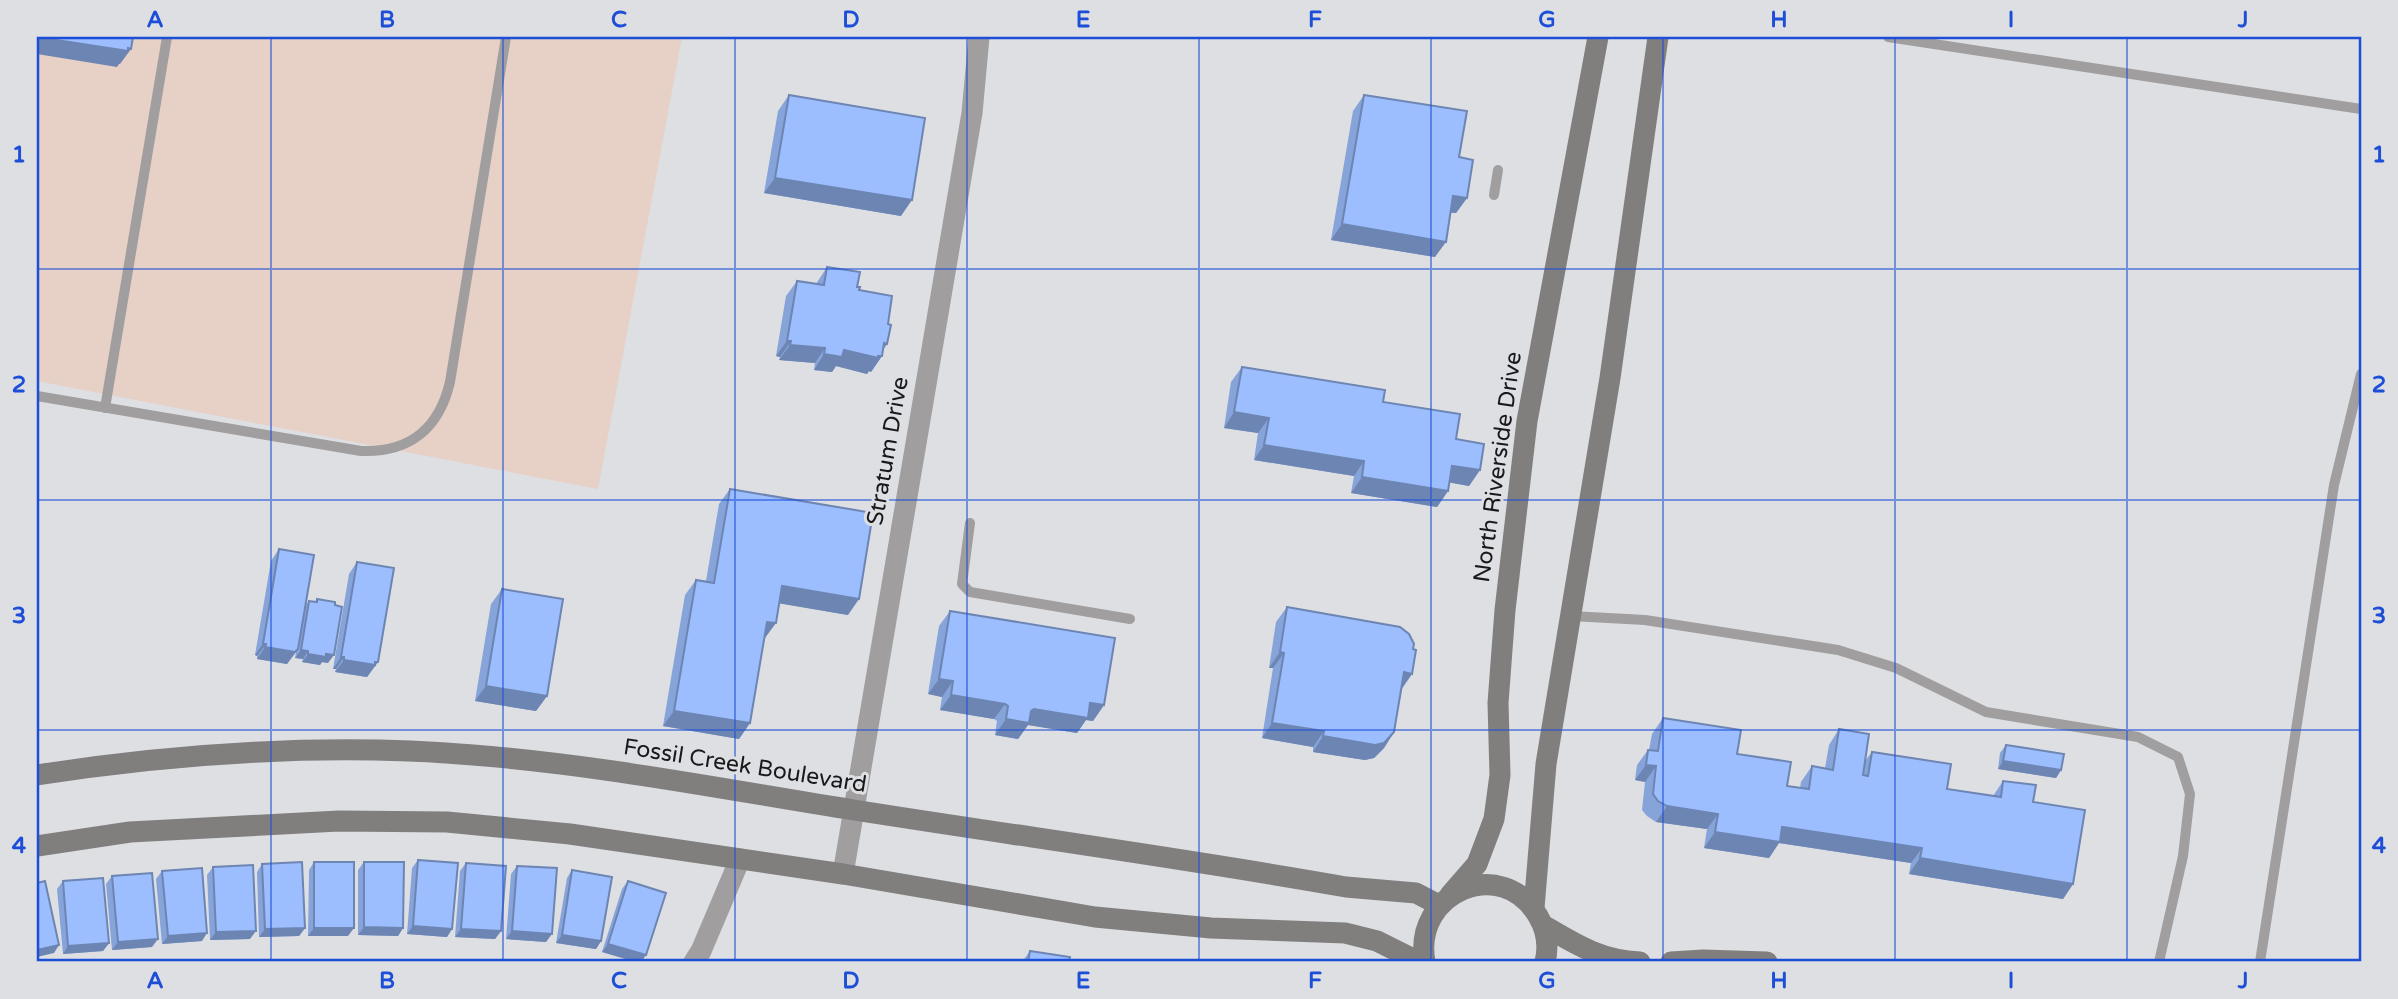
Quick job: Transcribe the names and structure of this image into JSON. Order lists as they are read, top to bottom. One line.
{"streets":{"main road":["North Riverside Drive","Fossil Creek Boulevard"],"street":["Stratum Drive"]},"crossings":[["Stratum Drive","Fossil Creek Boulevard"],["North Riverside Drive","Fossil Creek Boulevard"]],"grid":{"columns":["A","B","C","D","E","F","G","H","I","J"],"rows":["1","2","3","4"]}}
